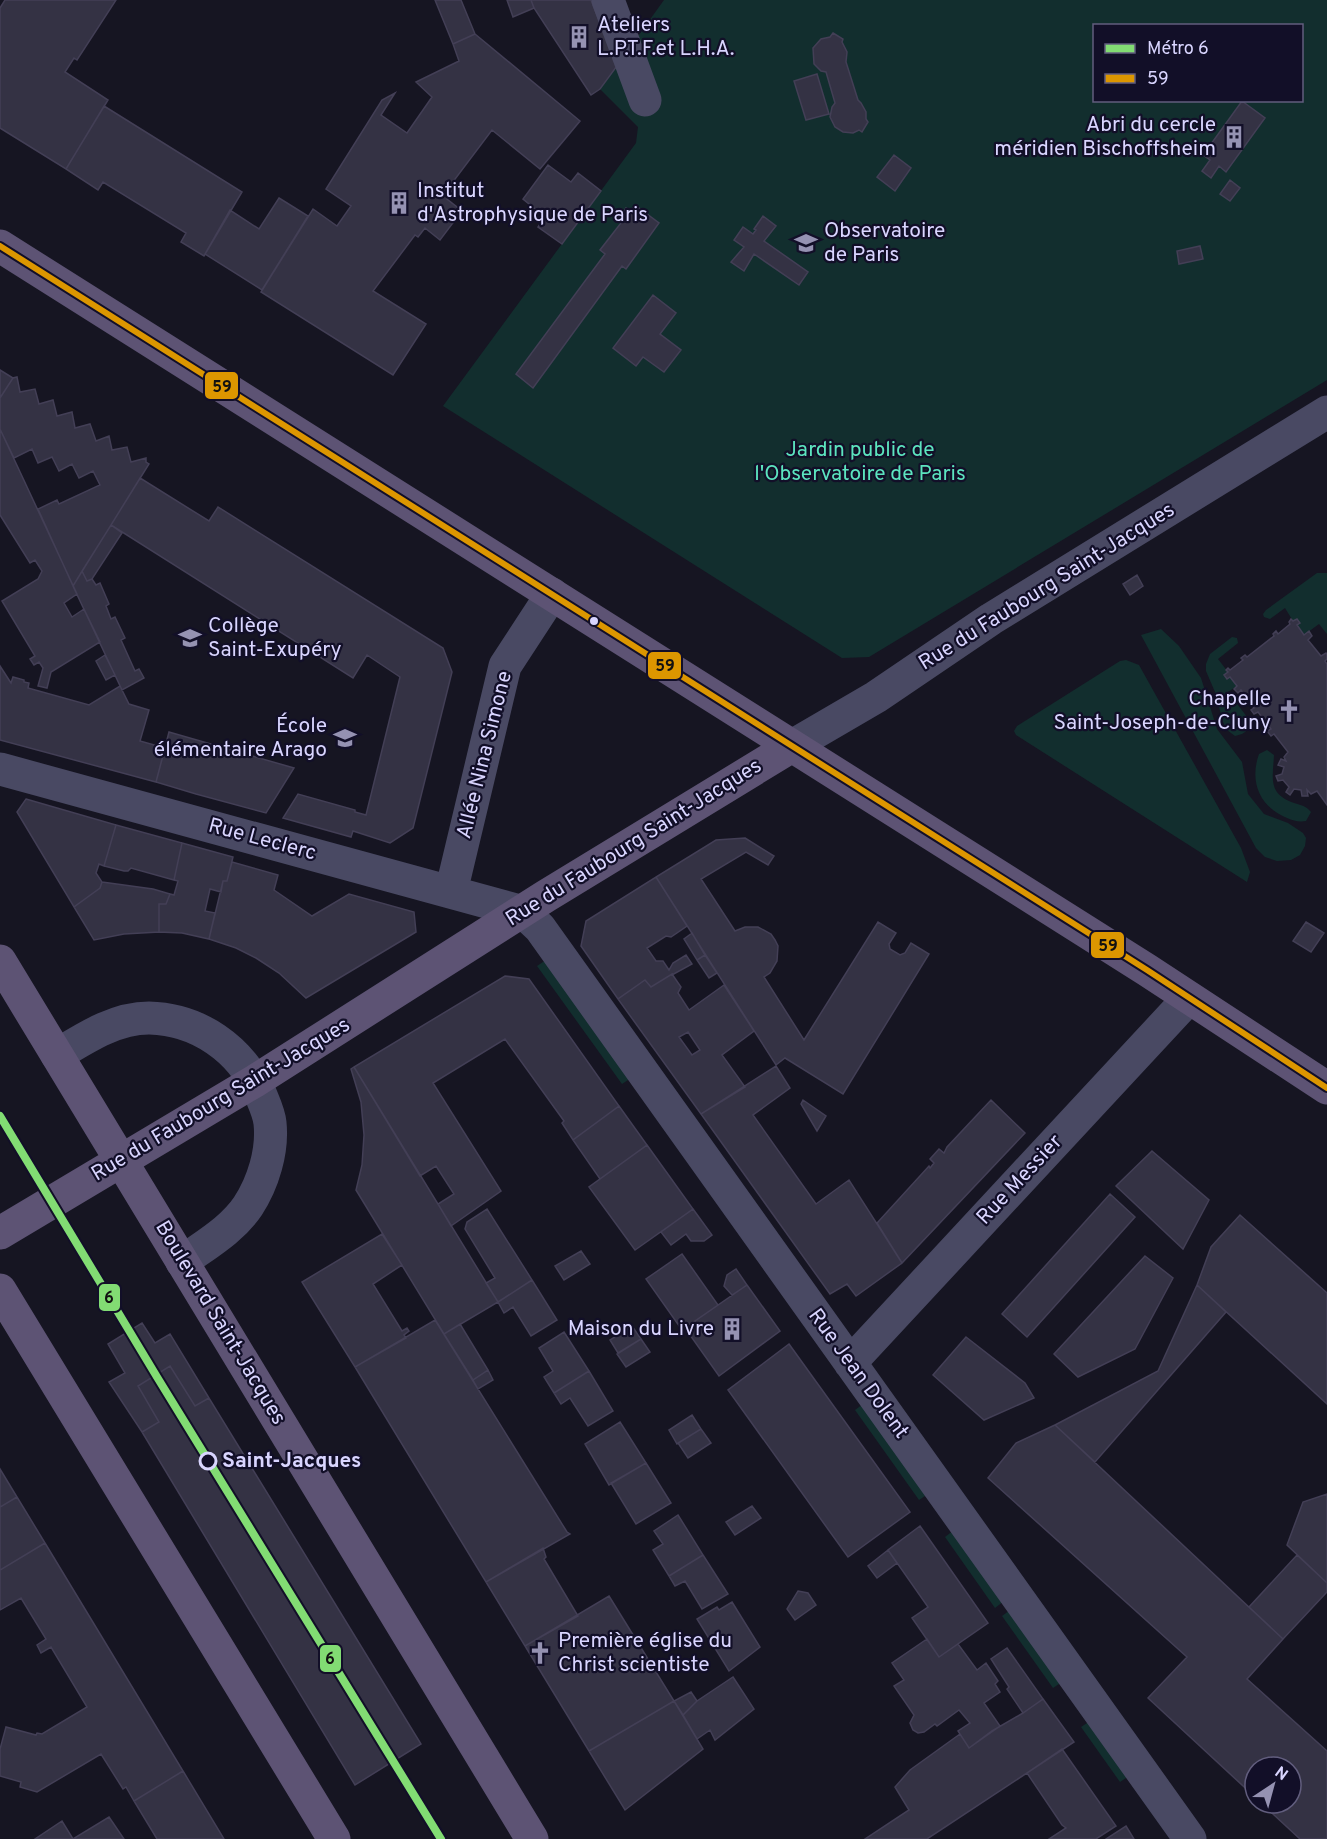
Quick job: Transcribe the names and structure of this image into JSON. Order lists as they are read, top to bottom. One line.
{"streets":{"main road":["Rue du Faubourg Saint-Jacques","Boulevard Saint-Jacques"],"street":["Allée Nina Simone","Rue Leclerc","Rue Messier","Rue Jean Dolent"]},"crossings":[["Rue du Faubourg Saint-Jacques","Rue Leclerc"],["Rue du Faubourg Saint-Jacques","Boulevard Saint-Jacques"],["Rue du Faubourg Saint-Jacques","Rue Jean Dolent"],["Allée Nina Simone","Rue Leclerc"],["Rue Leclerc","Rue Jean Dolent"],["Rue Messier","Rue Jean Dolent"]],"parks":["Jardin public de l'Observatoire de Paris"],"places":{"building":["Ateliers L.P.T.F.et L.H.A.","Abri du cercle méridien Bischoffsheim","Institut d'Astrophysique de Paris","Maison du Livre"],"school or university":["Observatoire de Paris","Collège Saint-Exupéry","École élémentaire Arago"],"church":["Chapelle Saint-Joseph-de-Cluny","Première église du Christ scientiste"],"other":["Saint-Jacques"]},"lines":["transit line 59","metro line 6"],"legend":["Métro 6","59"],"north":"top right"}
